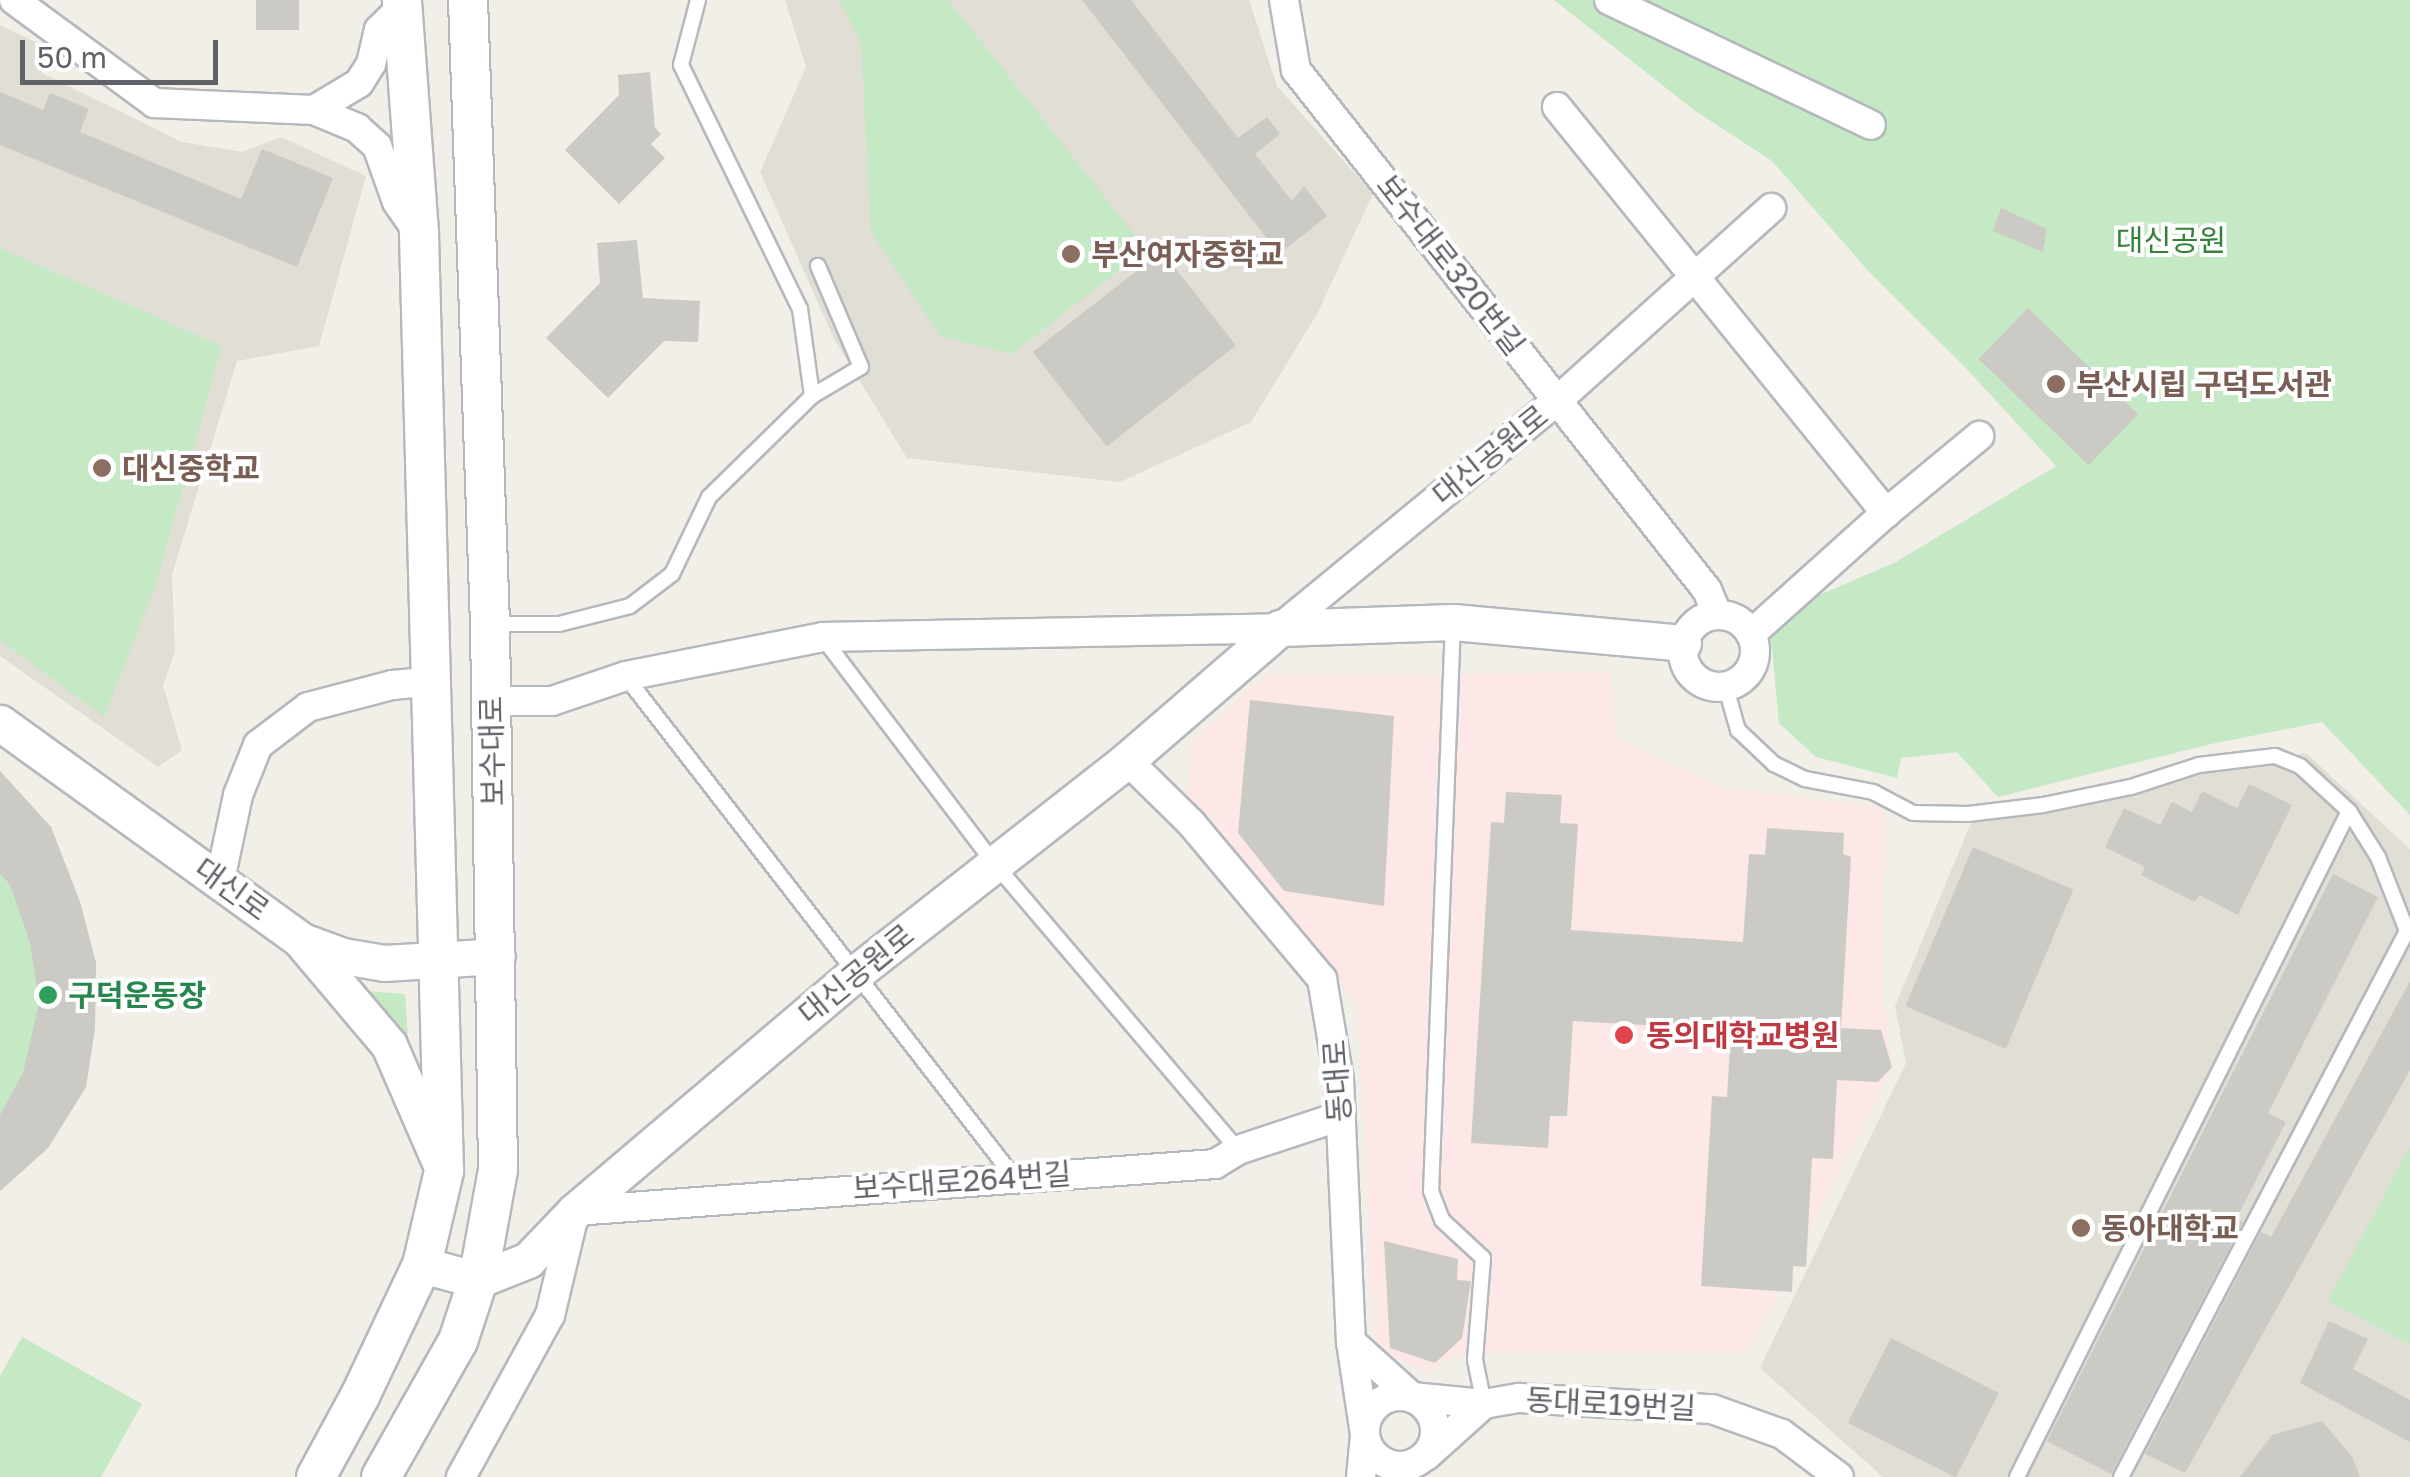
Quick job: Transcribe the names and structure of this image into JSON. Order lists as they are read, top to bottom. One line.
{"streets":{"main road":["보수대로"],"street":["보수대로320번길","대신공원로","대신로","동대로","보수대로264번길","동대로19번길"]},"crossings":[["보수대로320번길","대신공원로"],["대신공원로","보수대로"],["대신공원로","동대로"],["대신공원로","보수대로264번길"],["보수대로","대신로"],["동대로","보수대로264번길"],["동대로","동대로19번길"]],"parks":["대신공원"],"places":["부산여자중학교","부산시립 구덕도서관","대신중학교","구덕운동장","동의대학교병원","동아대학교"],"scale_bar":"50 m"}
